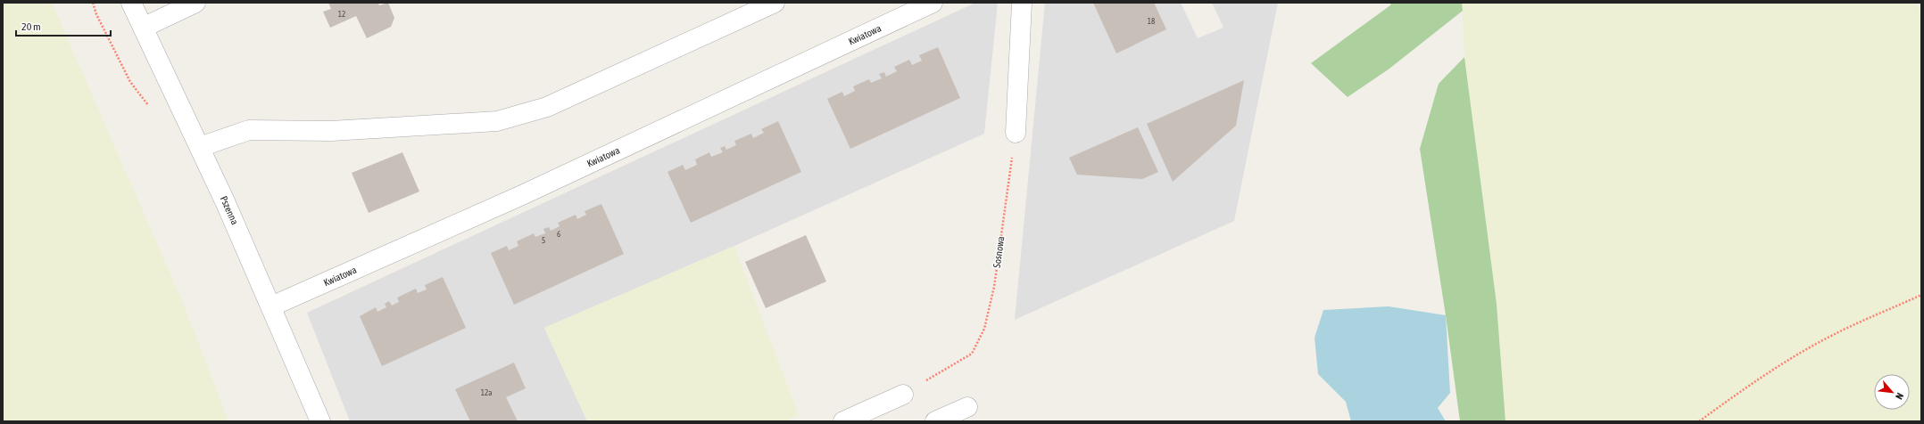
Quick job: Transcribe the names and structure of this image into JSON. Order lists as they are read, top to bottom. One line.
{"streets":{"street":["Kwiatowa","Pszenna"],"path":["Sosnowa"]},"crossings":[["Kwiatowa","Pszenna"]],"house_numbers":["12","18","6","5","12a"],"scale_bar":"20 m","north":"bottom right"}
